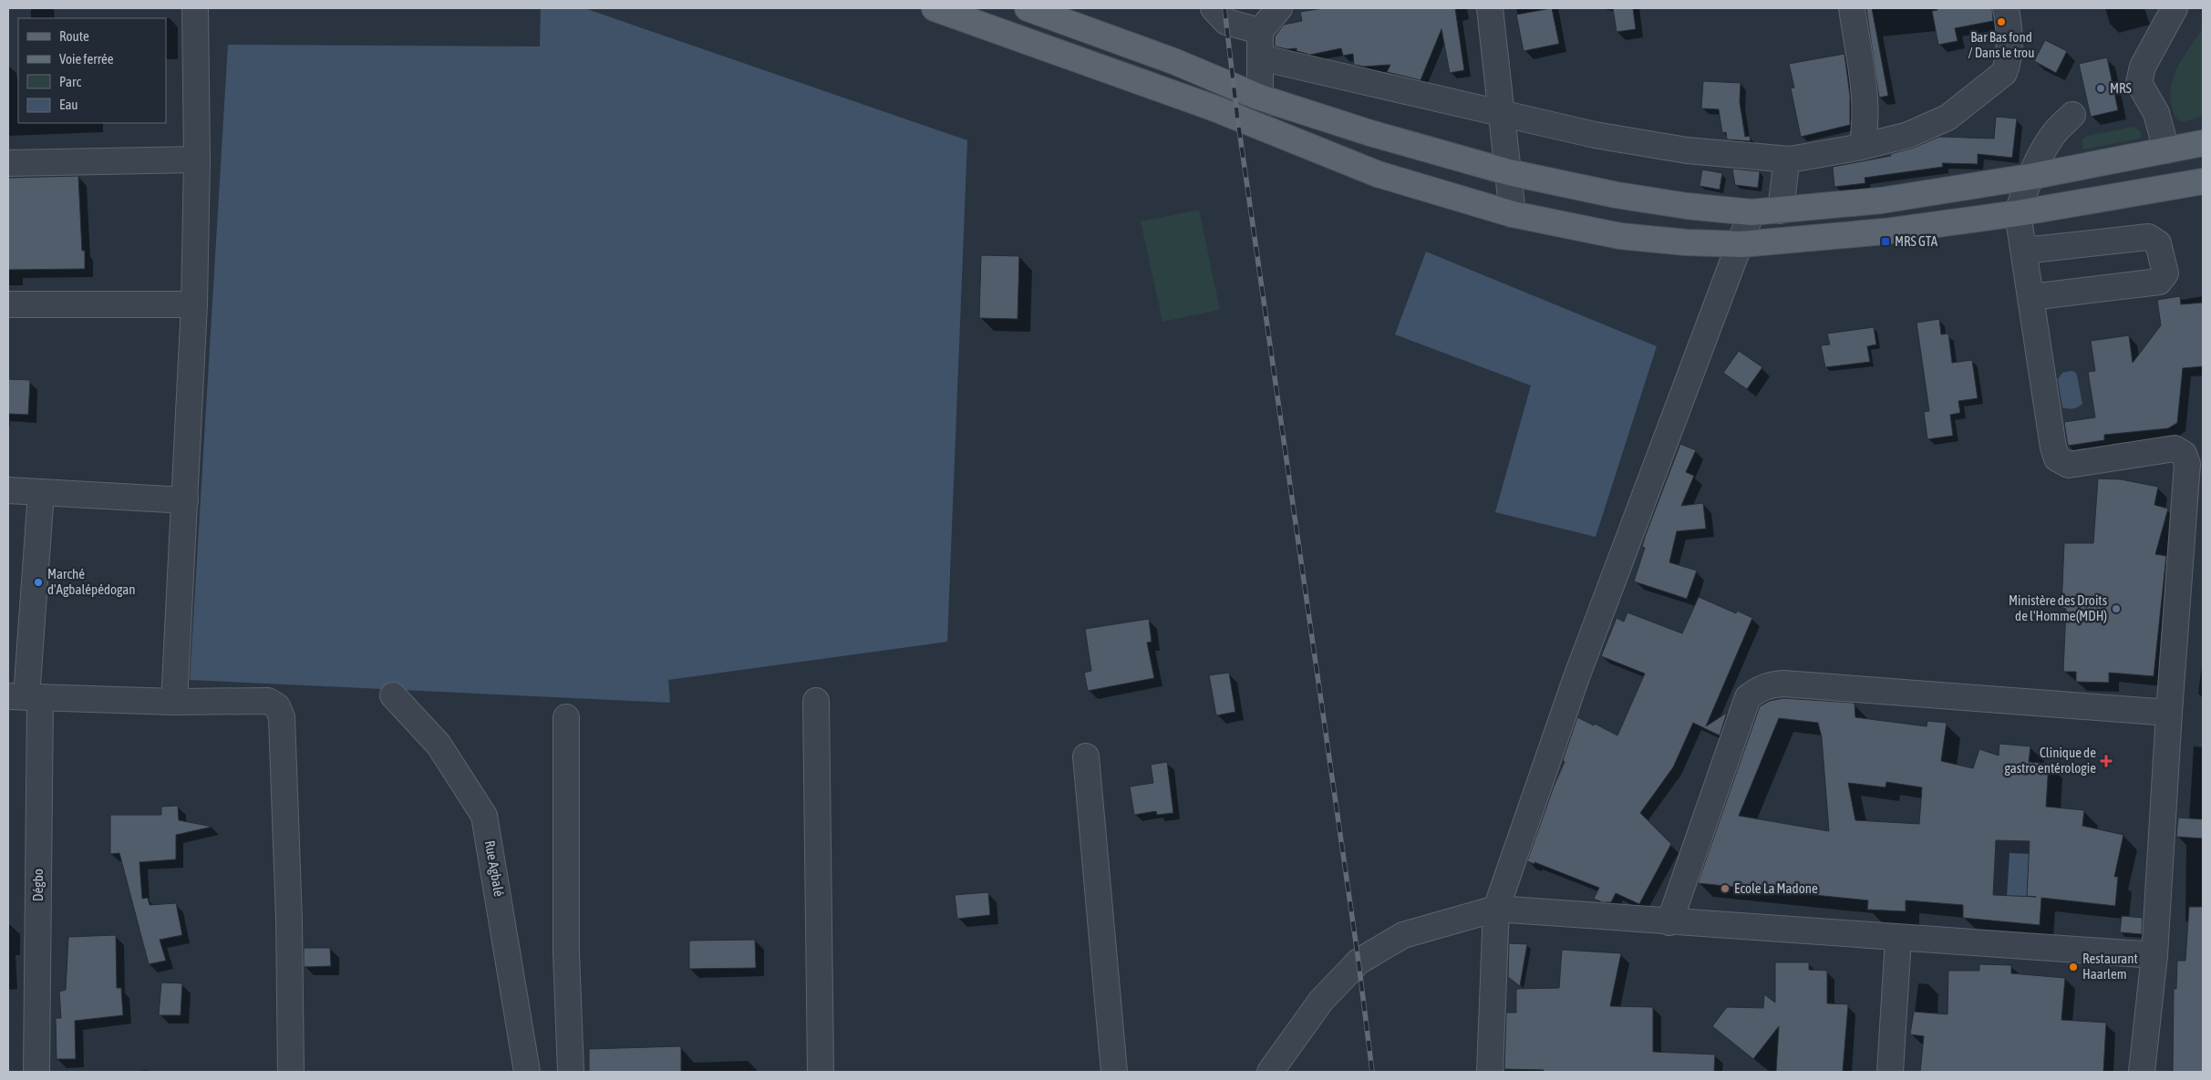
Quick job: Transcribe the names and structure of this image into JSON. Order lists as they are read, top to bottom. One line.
{"streets":{"street":["Rue Agbalé","Dégbo"]},"places":{"other":["Bar Bas fond / Dans le trou","MRS","Marché d'Agbalépédogan","Ministère des Droits de l'Homme(MDH)","Ecole La Madone","Restaurant Haarlem"],"transit":["MRS GTA"],"health":["Clinique de gastro entérologie"]},"legend":["Route","Voie ferrée","Parc","Eau"]}
